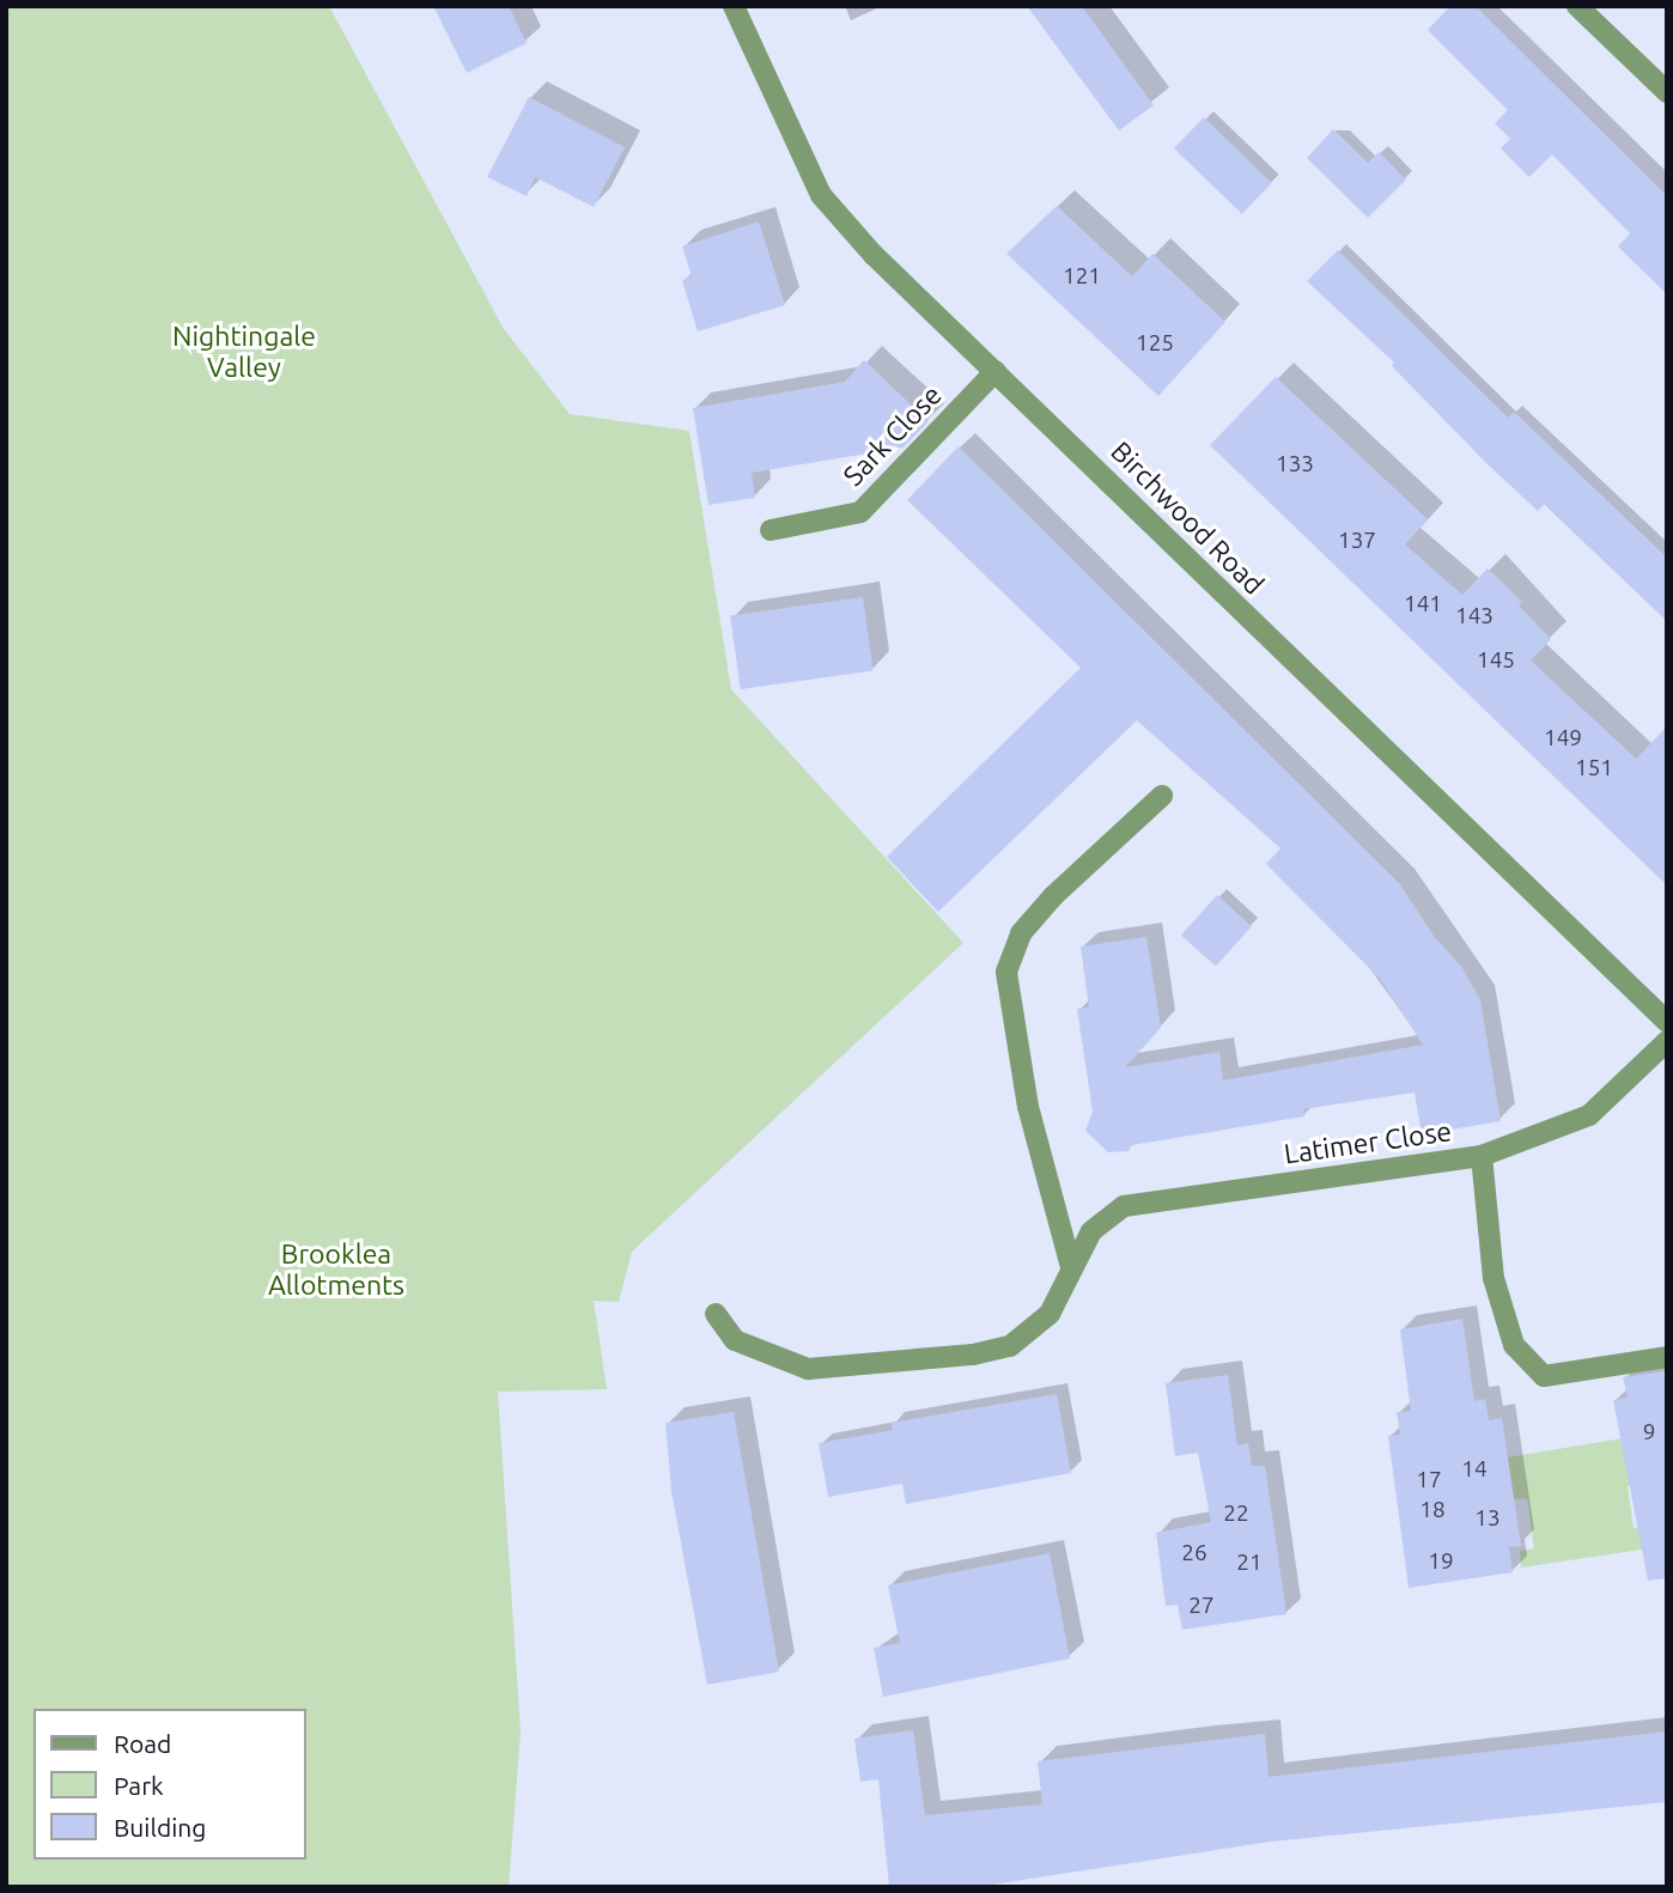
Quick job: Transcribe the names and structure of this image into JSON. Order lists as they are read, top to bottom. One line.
{"streets":{"street":["Sark Close","Birchwood Road","Latimer Close"]},"crossings":[["Sark Close","Birchwood Road"]],"parks":["Nightingale Valley","Brooklea Allotments"],"house_numbers":["121","125","133","137","141","143","145","149","151","9","14","17","18","22","13","26","19","21","27"],"legend":["Road","Park","Building"]}
